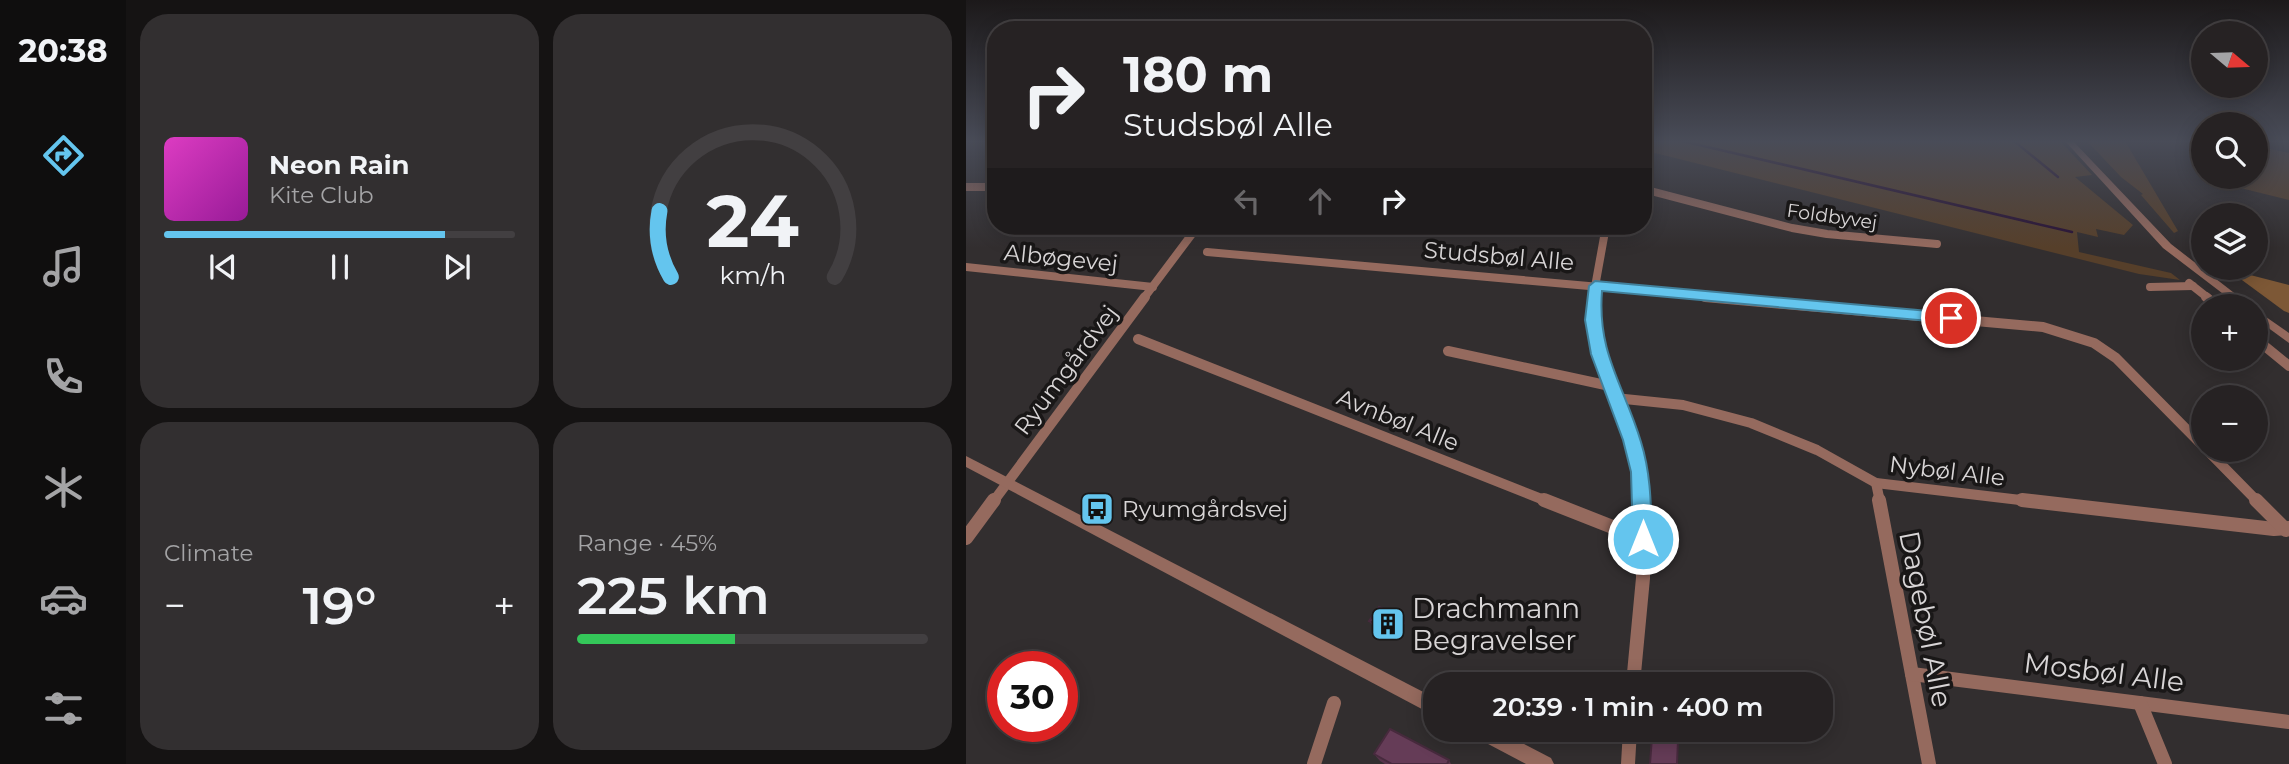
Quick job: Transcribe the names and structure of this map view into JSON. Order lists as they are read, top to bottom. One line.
{"streets":{"street":["Foldbyvej","Studsbøl Alle","Albøgevej","Ryumgårdvej","Avnbøl Alle","Nybøl Alle","Dagebøl Alle","Mosbøl Alle"]},"crossings":[["Studsbøl Alle","Nybøl Alle"],["Albøgevej","Ryumgårdvej"],["Nybøl Alle","Dagebøl Alle"],["Dagebøl Alle","Mosbøl Alle"]],"places":{"bus stop":["Ryumgårdsvej"],"building":["Drachmann Begravelser"]},"north":"right","page":{"tabs":"20:38","map_buttons":["+","−"],"turn":["180 m","Studsbøl Alle"],"song":["Neon Rain","Kite Club"],"tile":["Climate",["Range · 45%","225 km"]],"heat":["−","19°","+"],"limit":"30","trip":"20:39 · 1 min · 400 m","gauge":["24","km/h"]}}
